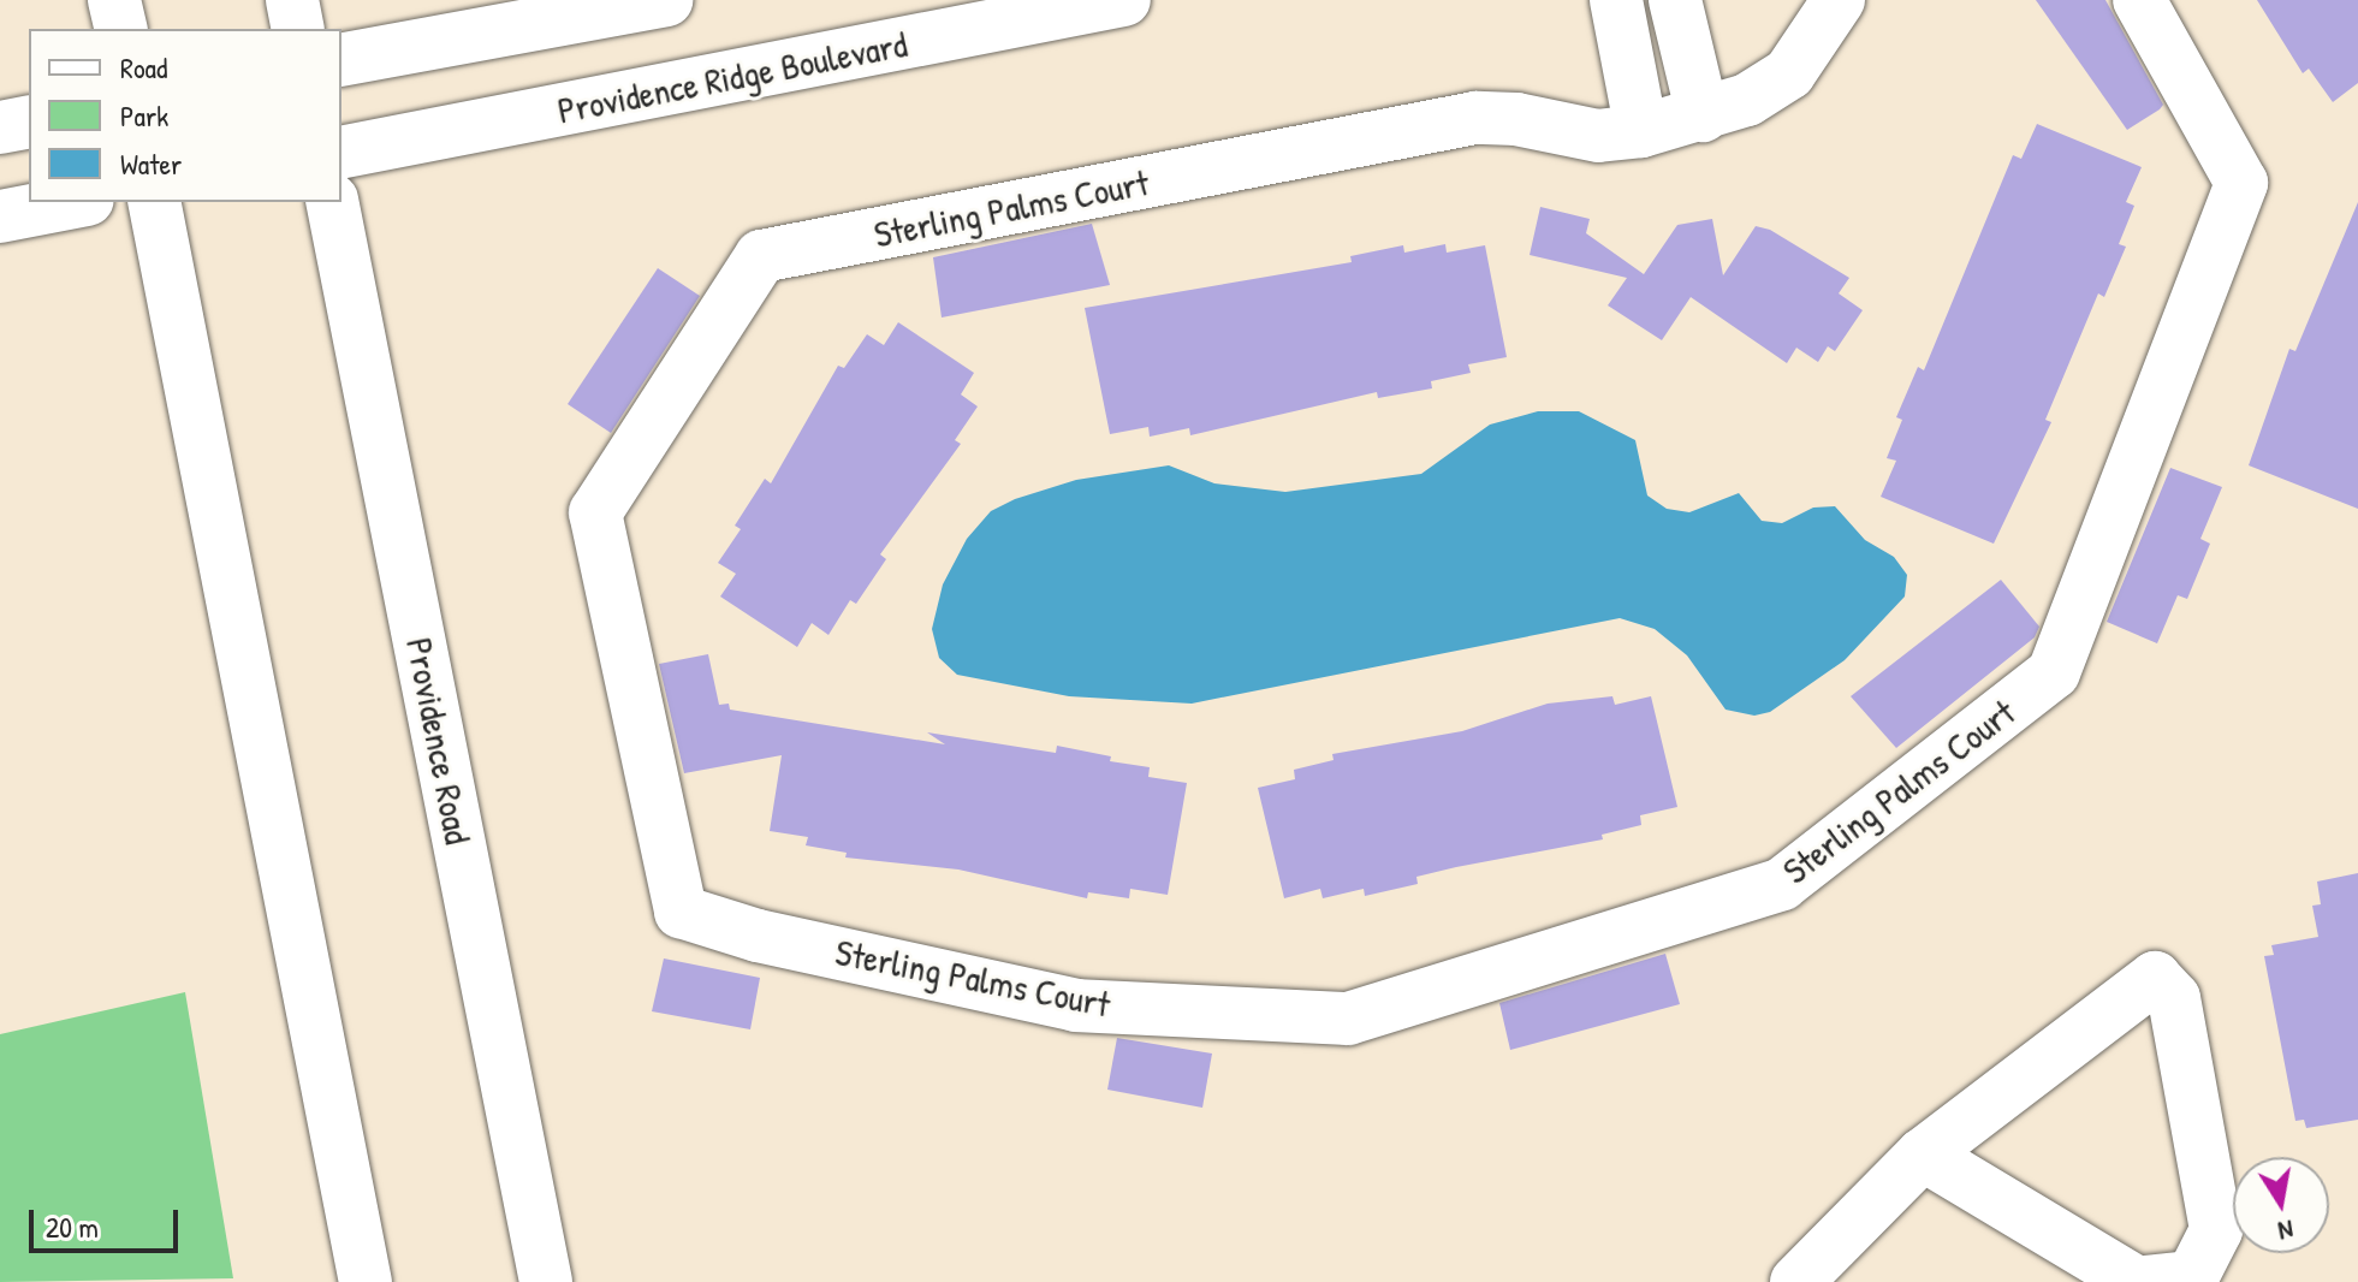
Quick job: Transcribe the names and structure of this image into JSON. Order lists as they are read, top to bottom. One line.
{"streets":{"street":["Providence Ridge Boulevard","Sterling Palms Court","Providence Road"]},"legend":["Road","Park","Water"],"scale_bar":"20 m","north":"bottom"}
